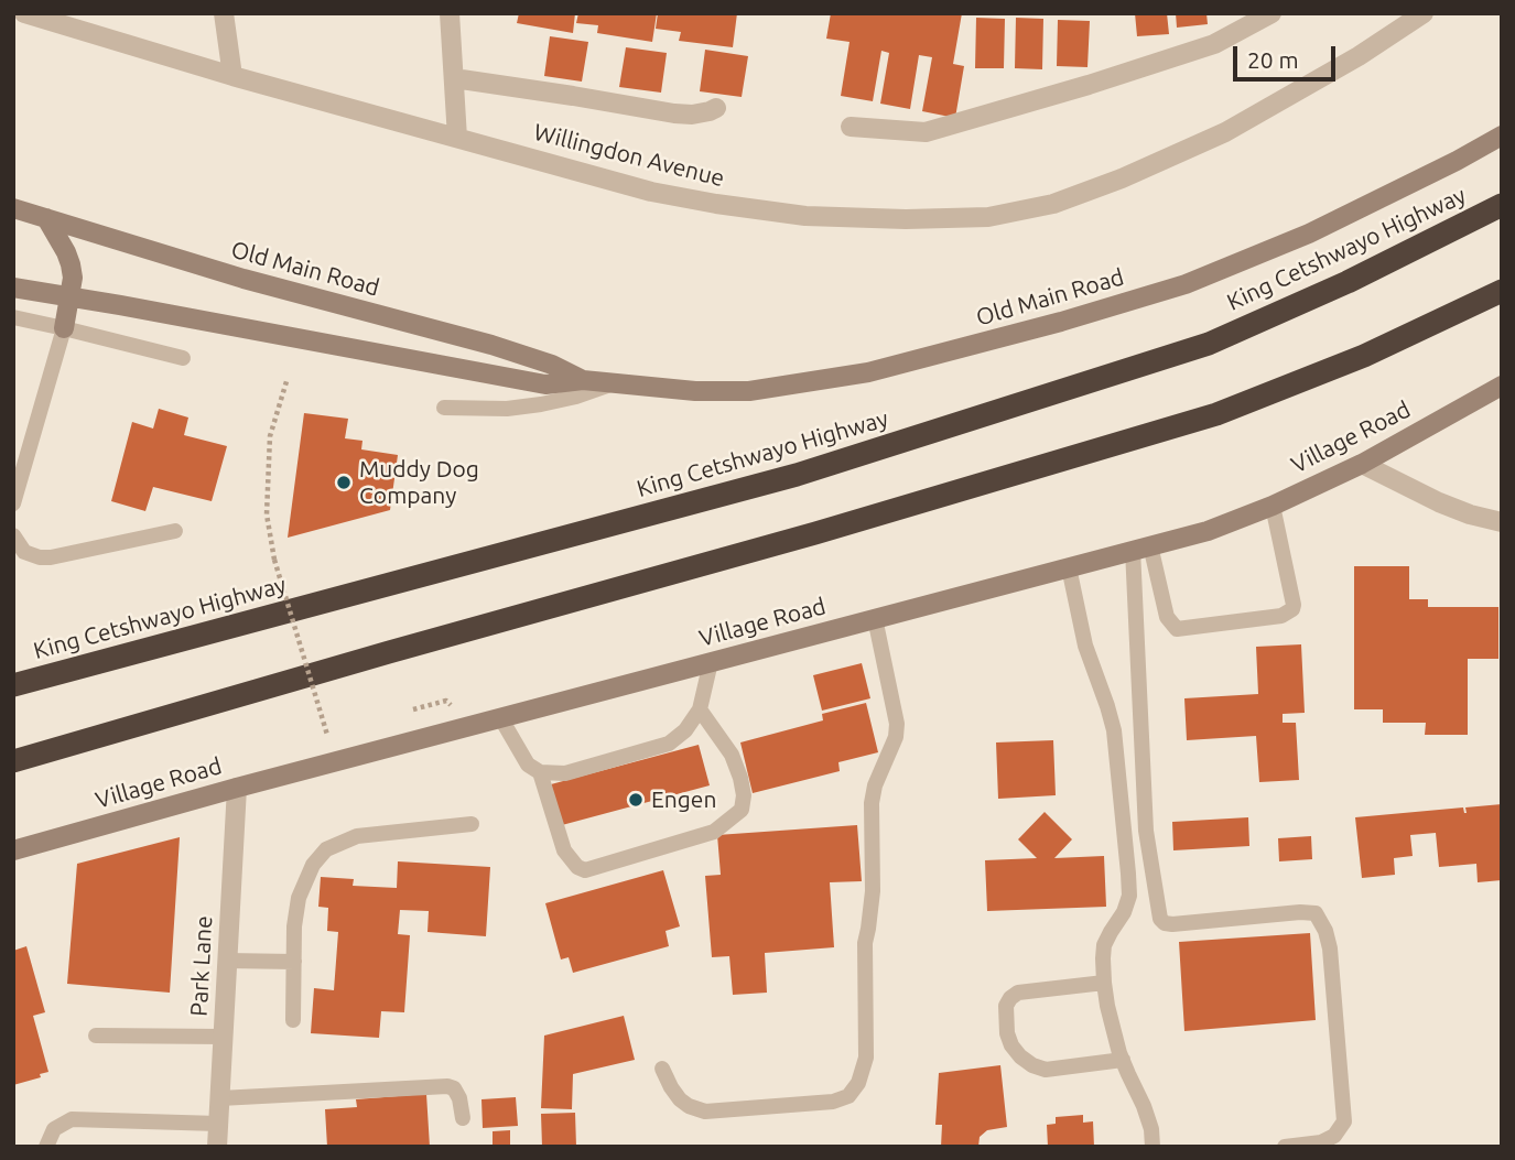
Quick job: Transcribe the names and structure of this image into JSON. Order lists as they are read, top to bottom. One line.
{"streets":{"highway":["King Cetshwayo Highway"],"main road":["Old Main Road","Village Road"],"street":["Willingdon Avenue","Park Lane"]},"crossings":[["Village Road","Park Lane"]],"places":["Muddy Dog Company","Engen"],"scale_bar":"20 m"}
